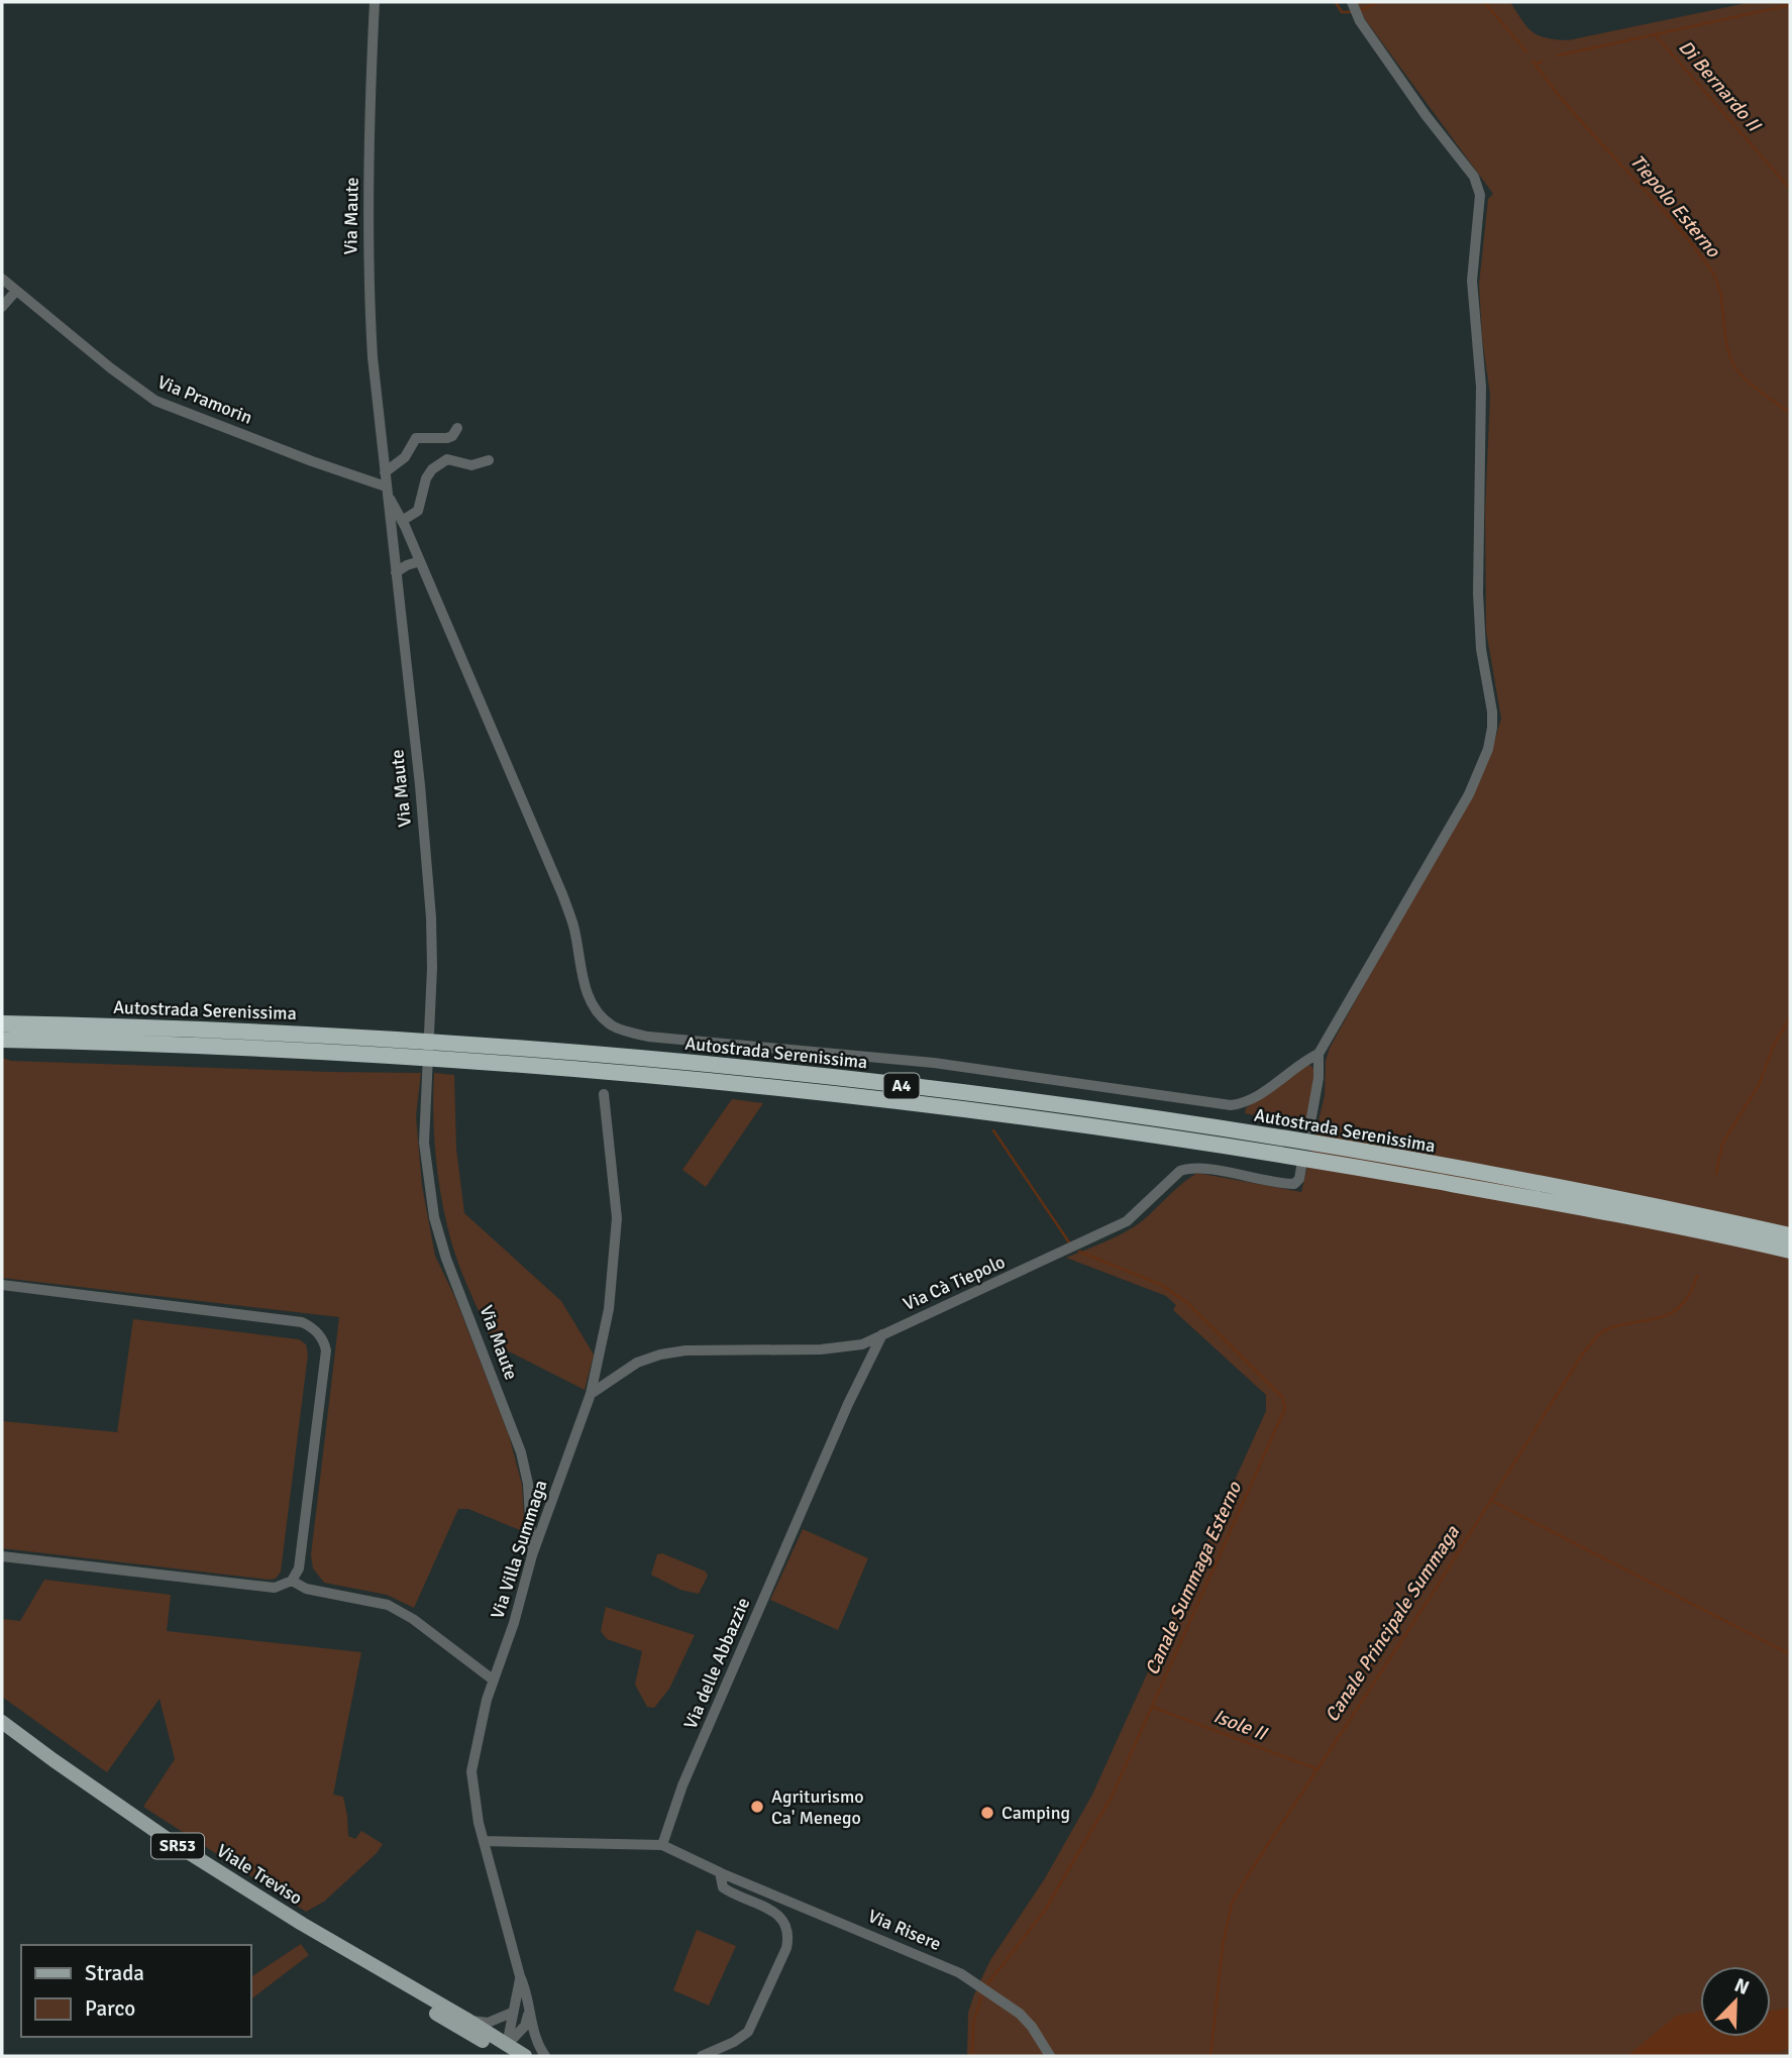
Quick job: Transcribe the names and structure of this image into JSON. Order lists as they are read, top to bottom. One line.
{"streets":{"highway":["Autostrada Serenissima","A4"],"main road":["SR53","Viale Treviso"],"street":["Via Maute","Via Pramorin","Via Cà Tiepolo","Via Villa Summaga","Via delle Abbazzie","Via Risere"]},"crossings":[["Via Maute","Via Pramorin"],["Via Maute","Via Villa Summaga"],["Via Cà Tiepolo","Via Villa Summaga"],["Via Cà Tiepolo","Via delle Abbazzie"],["Via delle Abbazzie","Via Risere"]],"water":["Di Bernardo II","Tiepolo Esterno","Canale Summaga Esterno","Canale Principale Summaga","Isole II"],"places":["Agriturismo Ca' Menego","Camping"],"legend":["Strada","Parco"],"north":"top right"}
